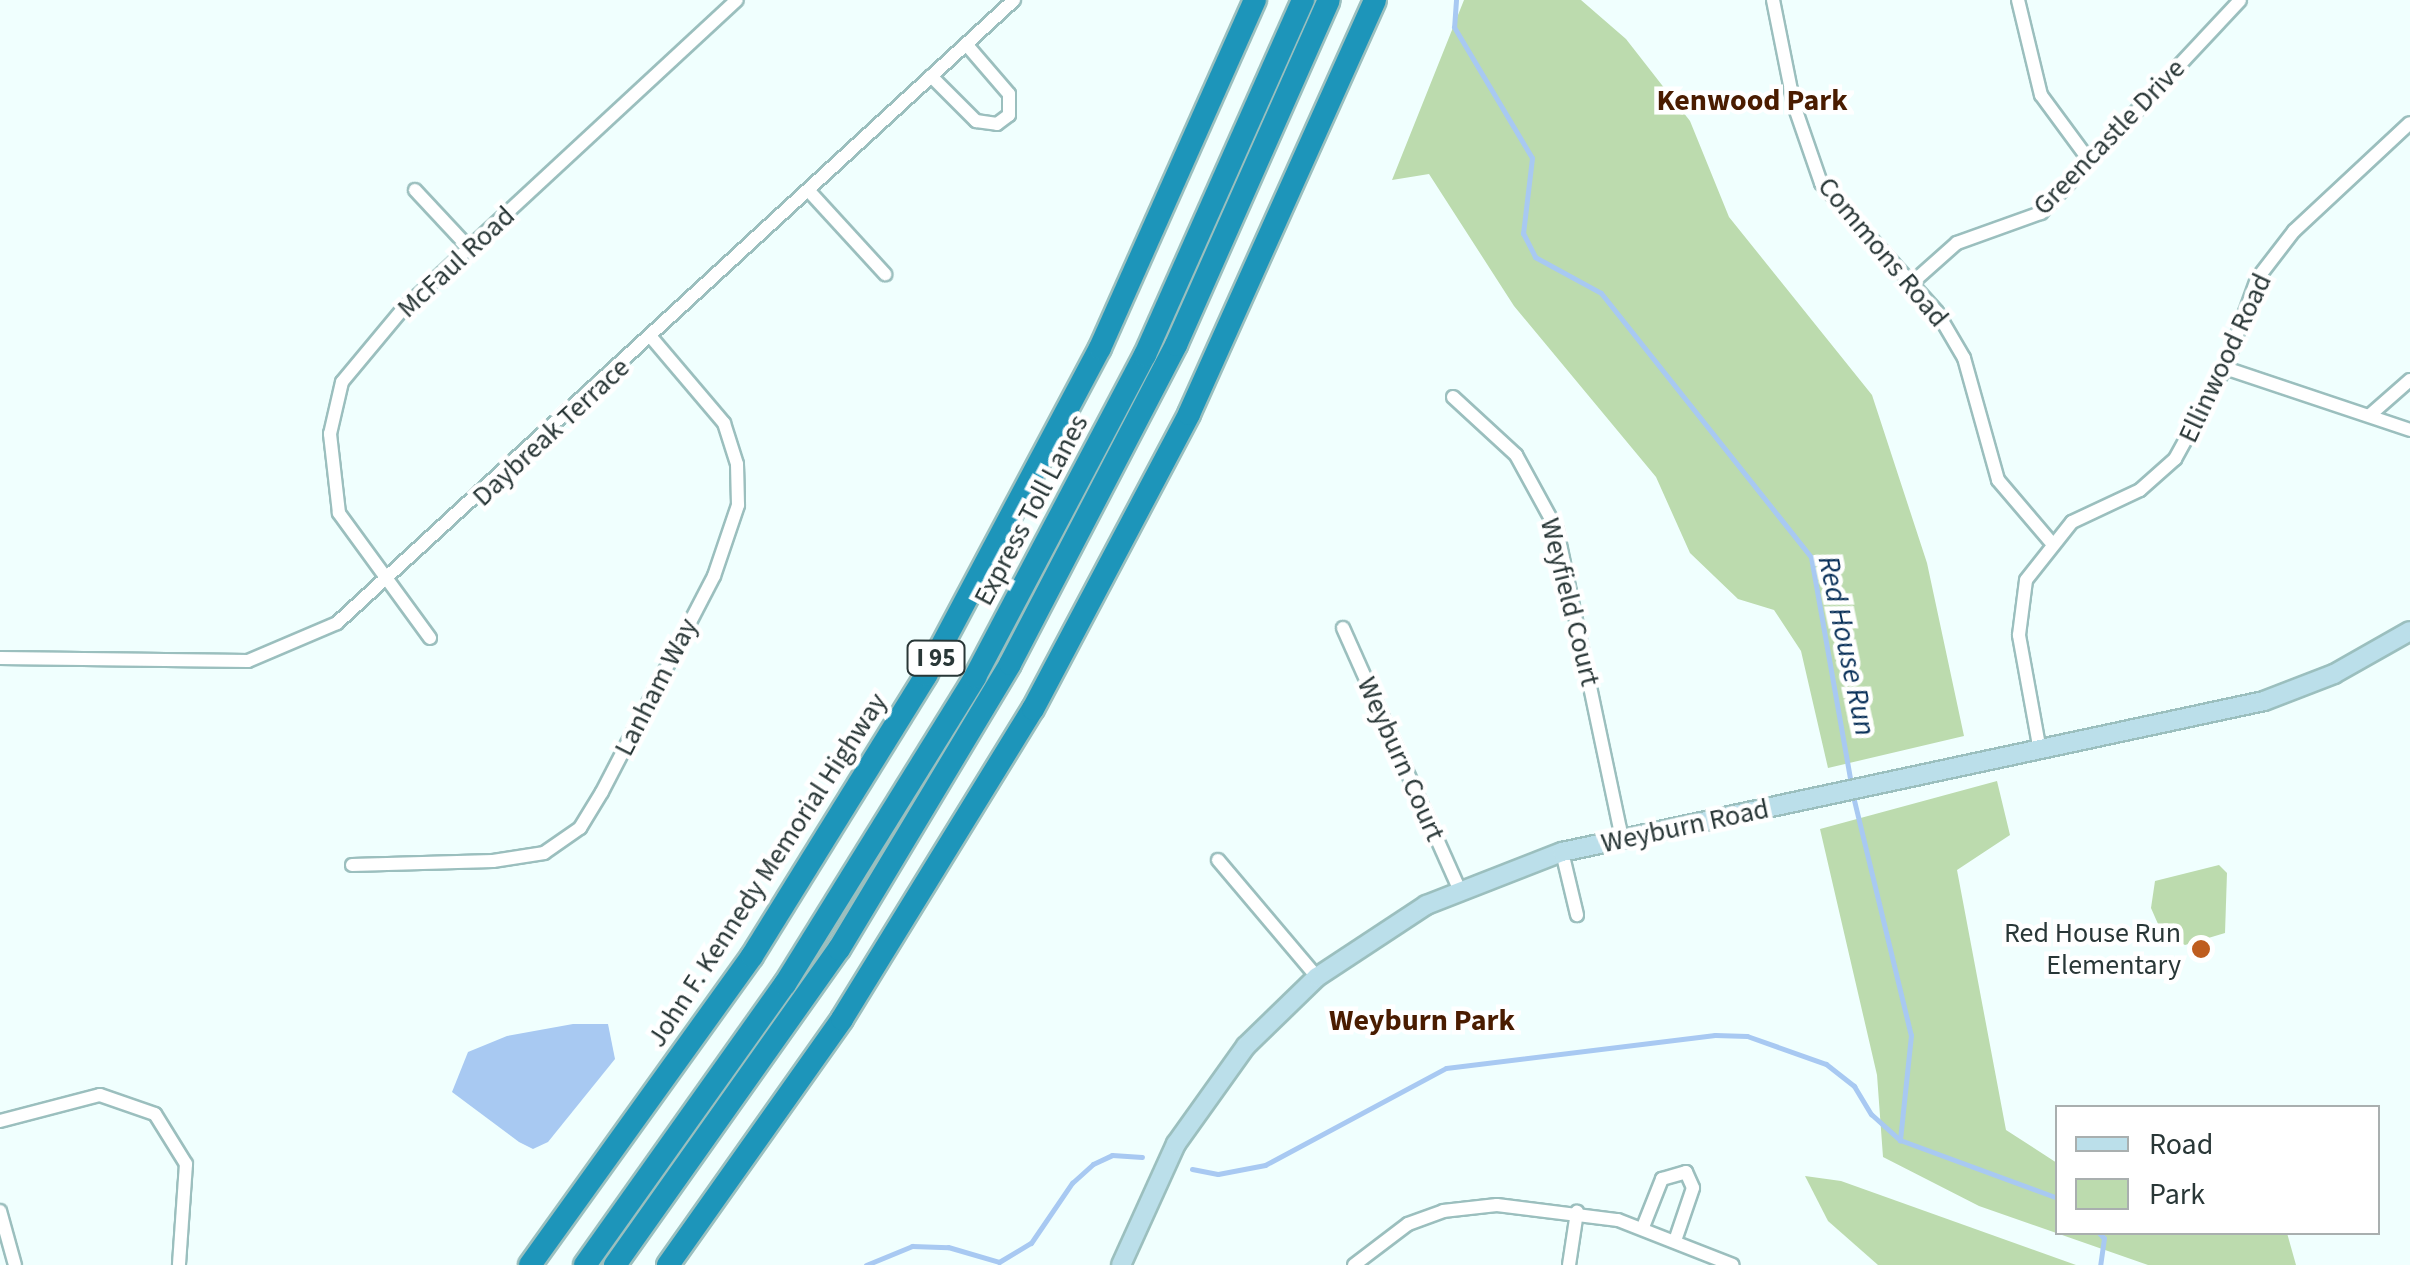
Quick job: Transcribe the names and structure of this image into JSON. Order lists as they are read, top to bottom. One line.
{"streets":{"highway":["Express Toll Lanes","I 95","John F. Kennedy Memorial Highway"],"street":["Greencastle Drive","Commons Road","McFaul Road","Ellinwood Road","Daybreak Terrace","Weyfield Court","Lanham Way","Weyburn Court","Weyburn Road"]},"crossings":[["Greencastle Drive","Commons Road"],["Commons Road","Ellinwood Road"],["McFaul Road","Daybreak Terrace"],["Ellinwood Road","Weyburn Road"],["Daybreak Terrace","Lanham Way"],["Weyfield Court","Weyburn Road"],["Weyburn Court","Weyburn Road"]],"districts":["Kenwood Park","Weyburn Park"],"water":["Red House Run"],"places":["Red House Run Elementary"],"legend":["Road","Park"]}
